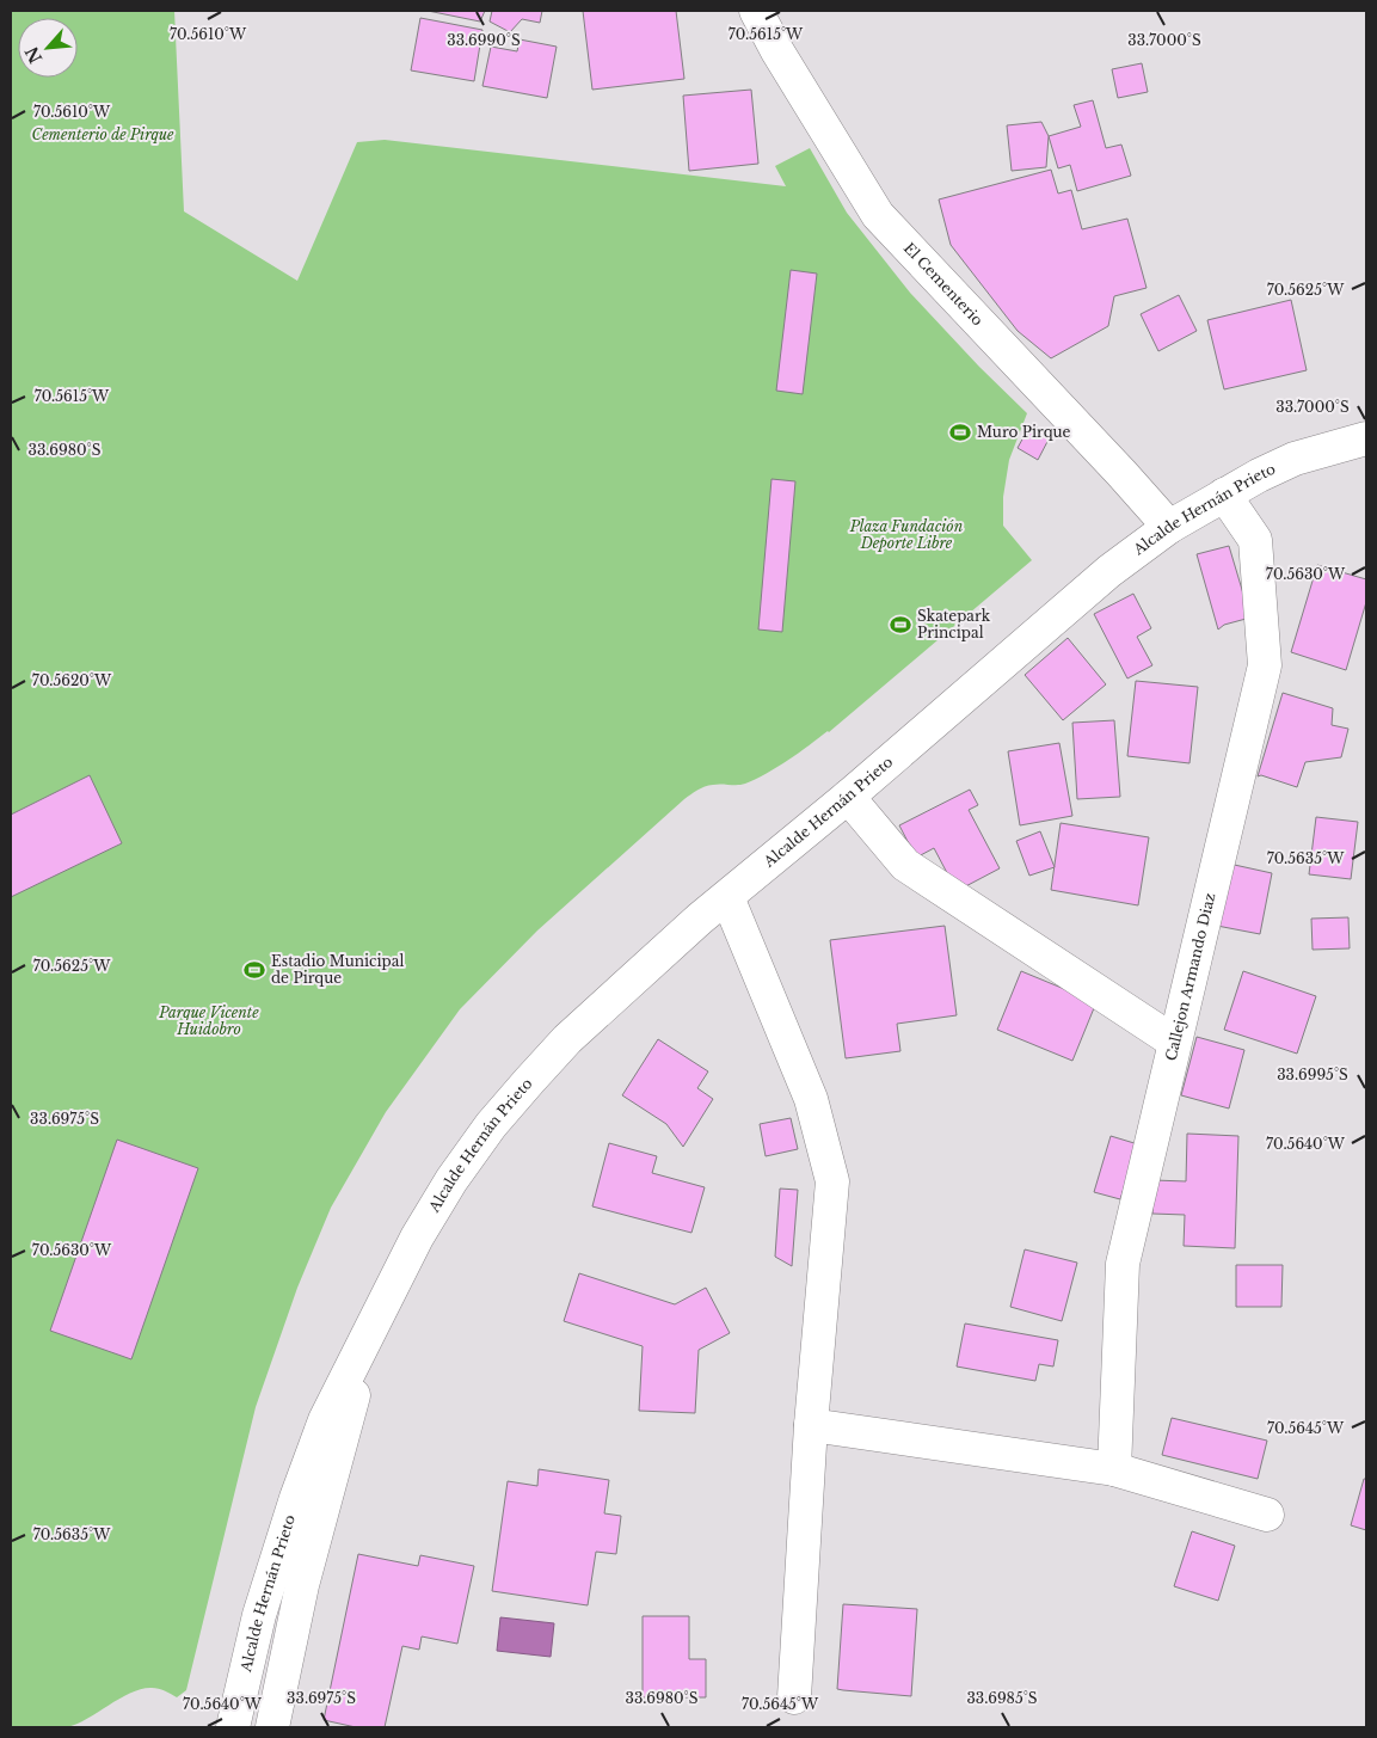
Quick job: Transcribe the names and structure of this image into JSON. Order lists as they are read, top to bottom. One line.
{"streets":{"street":["El Cementerio","Alcalde Hernán Prieto","Callejon Armando Diaz"]},"crossings":[["El Cementerio","Alcalde Hernán Prieto"],["Alcalde Hernán Prieto","Callejon Armando Diaz"]],"parks":["Cementerio de Pirque","Plaza Fundación Deporte Libre","Parque Vicente Huidobro"],"places":{"sports":["Muro Pirque","Skatepark Principal","Estadio Municipal de Pirque"]},"north":"bottom left","coordinates":["70.5610°W","70.5615°W","33.6990°S","33.7000°S","70.5625°W","33.6980°S","70.5630°W","70.5620°W","70.5635°W","33.6995°S","33.6975°S","70.5640°W","70.5645°W","33.6985°S"]}
